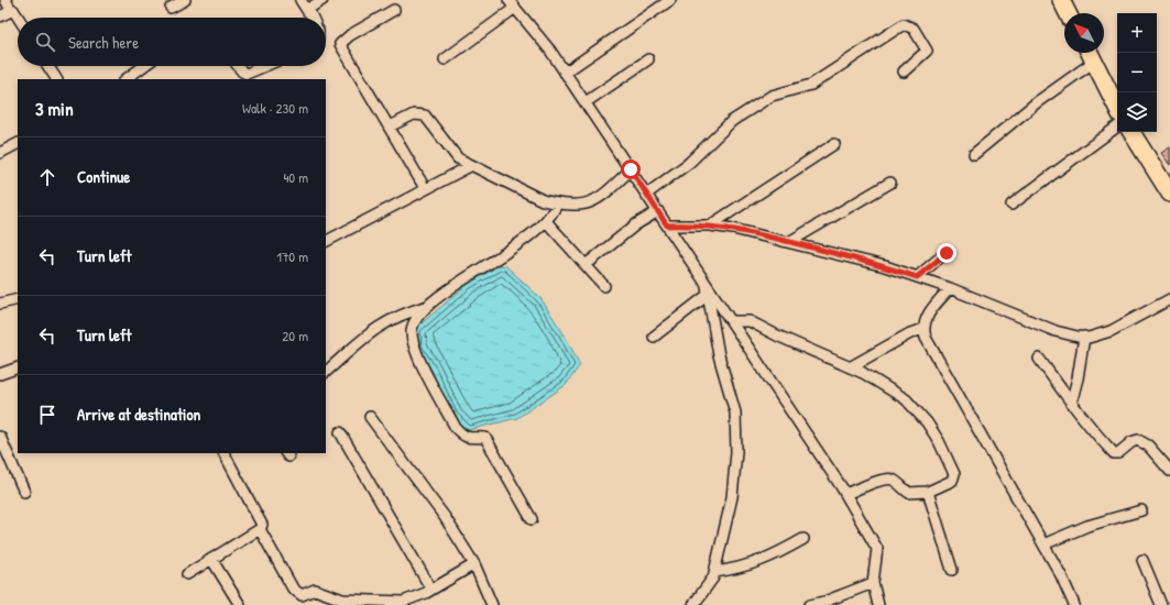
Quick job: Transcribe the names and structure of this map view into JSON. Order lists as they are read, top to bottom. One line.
{"north":"top left","page":{"map_buttons":["+","−"],"search":"Search here","heading":["3 min","Walk · 230 m"],"list":[["Continue","40 m"],["Turn left","170 m"],["Turn left","20 m"],"Arrive at destination"]}}
